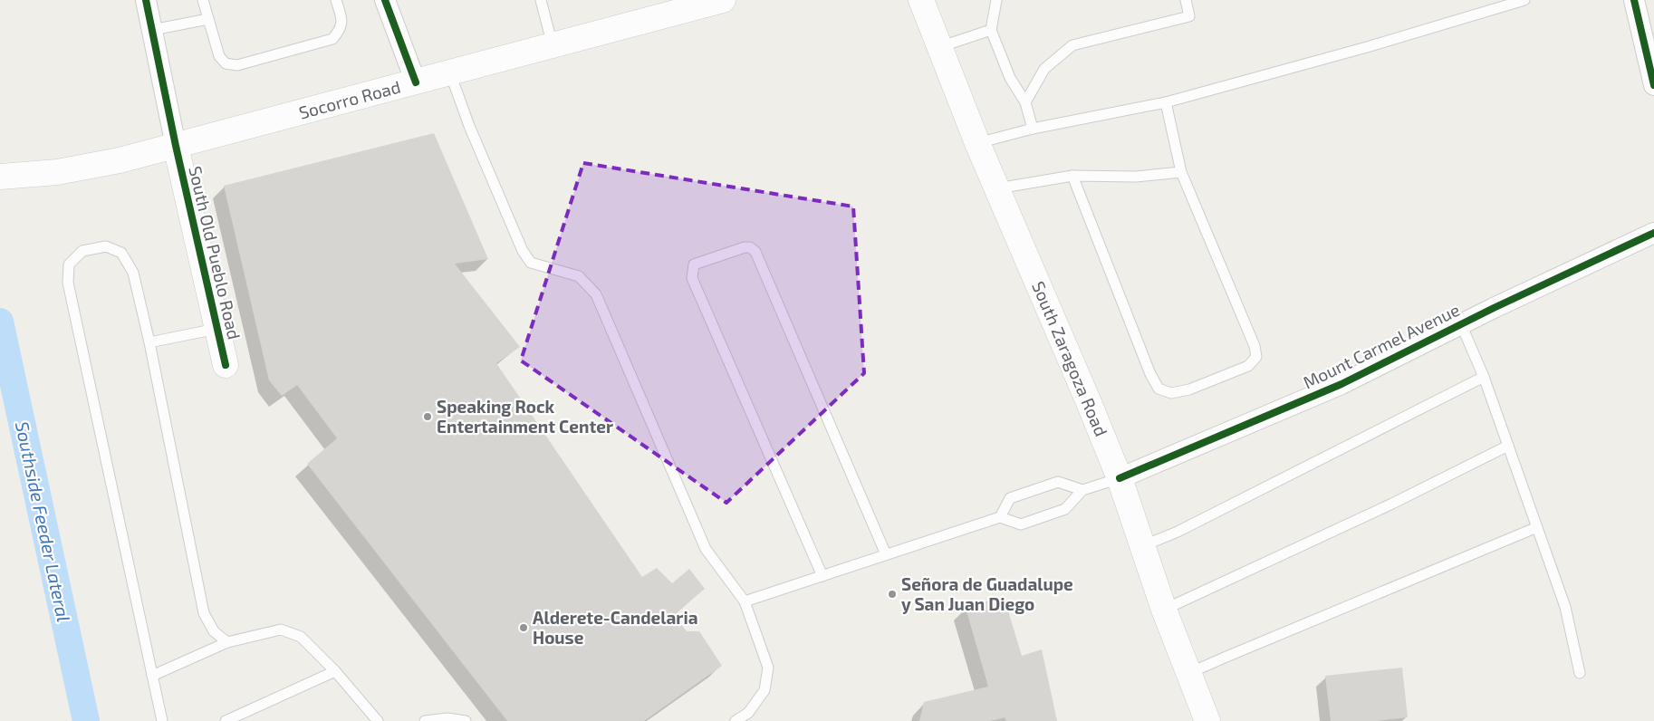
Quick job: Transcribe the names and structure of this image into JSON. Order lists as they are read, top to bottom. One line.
{"streets":{"main road":["Socorro Road","South Old Pueblo Road","South Zaragoza Road"],"street":["Mount Carmel Avenue"]},"crossings":[["Socorro Road","South Old Pueblo Road"],["Mount Carmel Avenue","South Zaragoza Road"]],"water":["Southside Feeder Lateral"],"places":["Speaking Rock Entertainment Center","Señora de Guadalupe y San Juan Diego","Alderete-Candelaria House"]}
